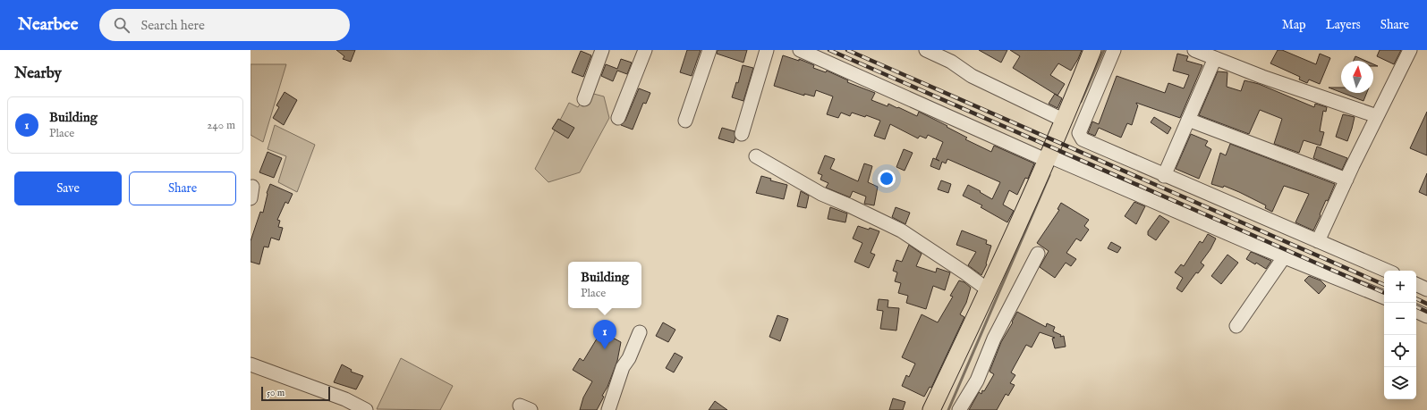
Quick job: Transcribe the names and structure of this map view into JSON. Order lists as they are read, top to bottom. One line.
{"scale_bar":"50 m","north":"top","page":{"header":"Nearbee","search":"Search here","nav":["Map","Layers","Share"],"heading":"Nearby","list":[{"mark":"1","name":"Building","note":"Place","value":"240 m"}],"buttons":["Save","Share"],"popup":["Building","Place"],"map_buttons":["+","−"],"pins":"1","scale":"50 m"}}
